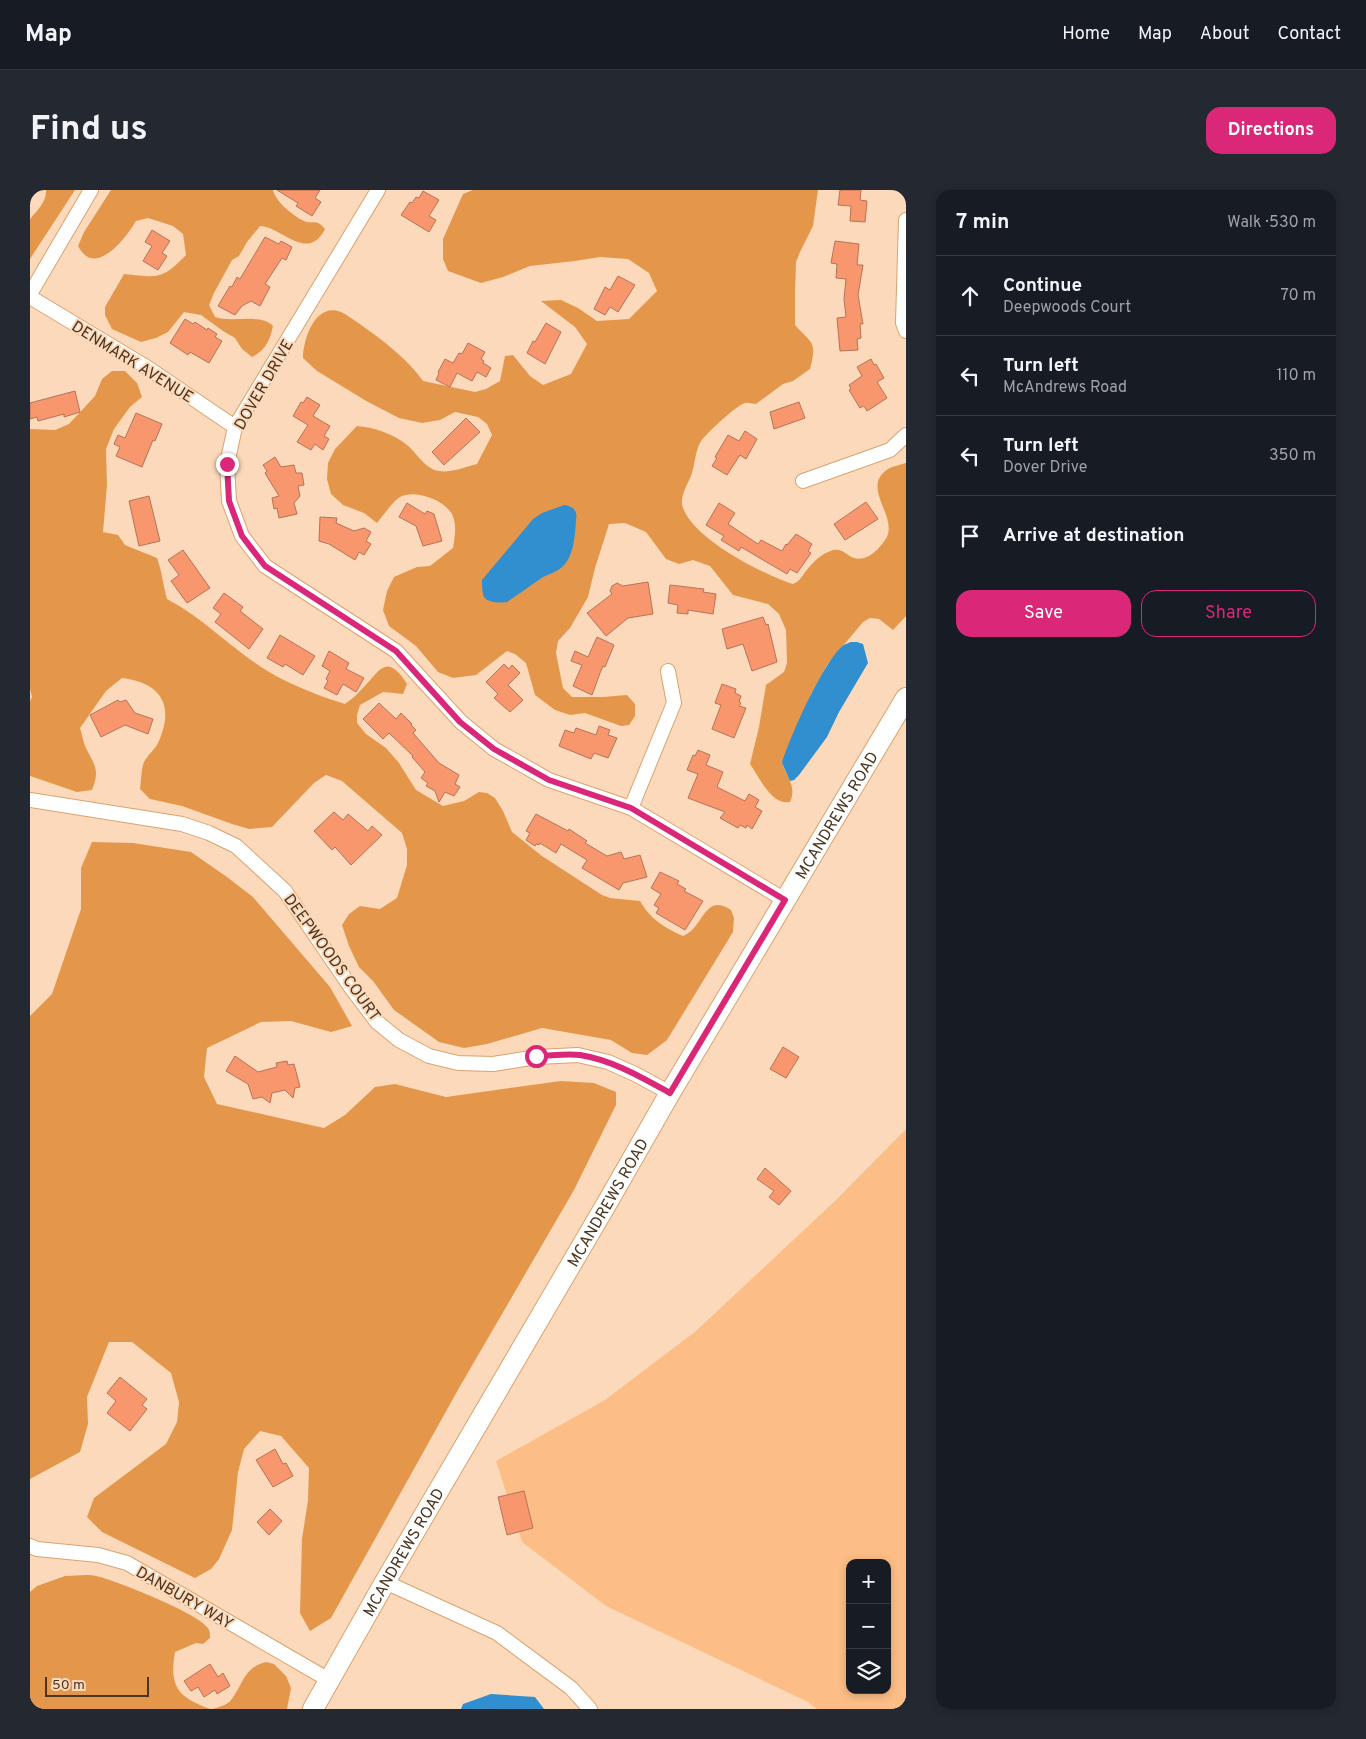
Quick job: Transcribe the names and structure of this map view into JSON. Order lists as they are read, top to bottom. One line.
{"streets":{"main road":["MCANDREWS ROAD"],"street":["DENMARK AVENUE","DOVER DRIVE","DEEPWOODS COURT","DANBURY WAY"]},"crossings":[["DENMARK AVENUE","DOVER DRIVE"],["DOVER DRIVE","MCANDREWS ROAD"],["MCANDREWS ROAD","DEEPWOODS COURT"],["MCANDREWS ROAD","DANBURY WAY"]],"scale_bar":"50 m","page":{"header":"Map","nav":["Home","Map","About","Contact"],"buttons":["Directions",["Save","Share"]],"title":"Find us","heading":["7 min","Walk · 530 m"],"list":[["Continue","Deepwoods Court","70 m"],["Turn left","McAndrews Road","110 m"],["Turn left","Dover Drive","350 m"],"Arrive at destination"],"map_buttons":["+","−"],"scale":"50 m"}}
